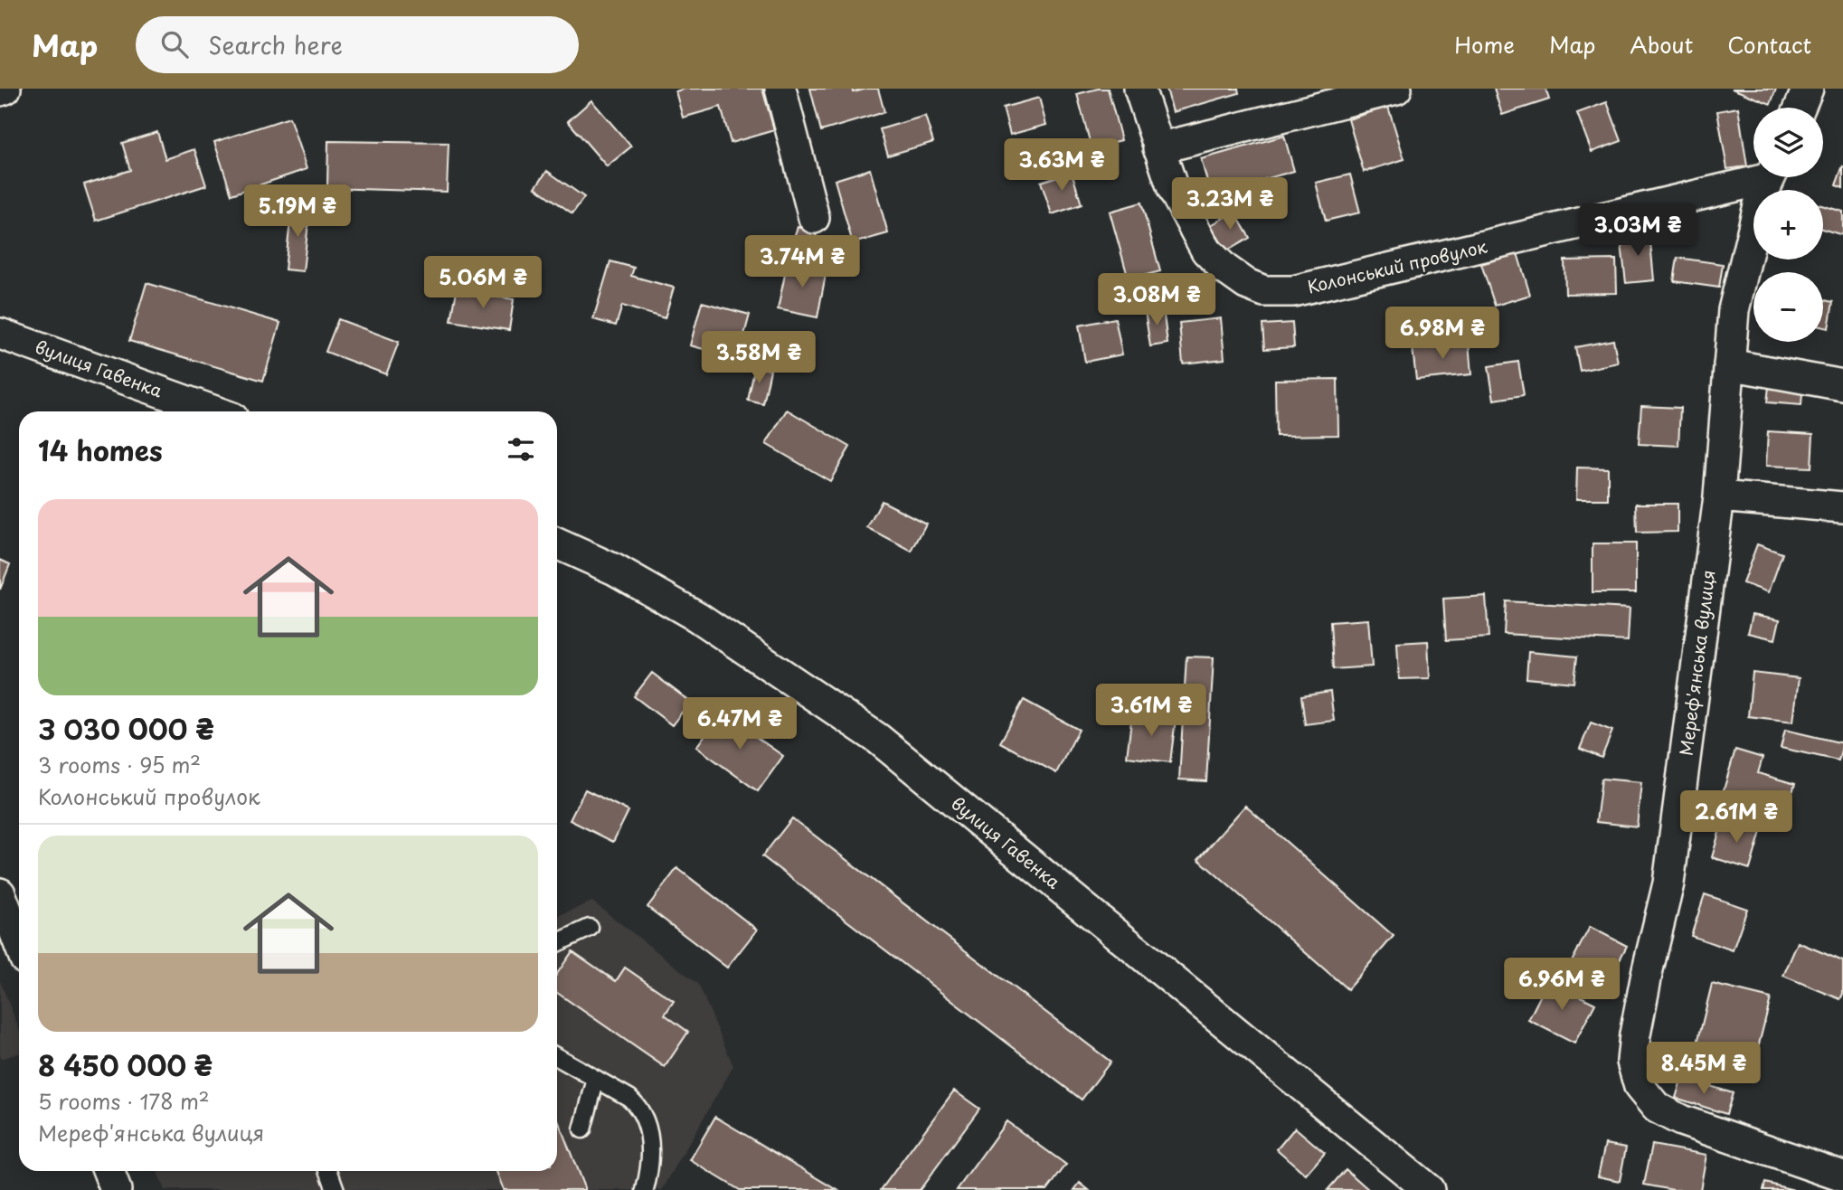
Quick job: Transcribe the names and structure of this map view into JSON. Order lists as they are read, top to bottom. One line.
{"streets":{"street":["Колонський провулок","вулиця Гавенка","Мереф'янська вулиця"]},"page":{"header":"Map","search":"Search here","nav":["Home","Map","About","Contact"],"map_buttons":["+","−"],"price":["3.63M ₴","3.23M ₴","5.19M ₴","3.03M ₴","3.74M ₴","5.06M ₴","3.08M ₴","6.98M ₴","3.58M ₴","3.61M ₴","6.47M ₴","2.61M ₴","6.96M ₴","8.45M ₴"],"heading":"14 homes","list":[{"name":"3 030 000 ₴","note":"3 rooms · 95 m² · Колонський провулок"},{"name":"8 450 000 ₴","note":"5 rooms · 178 m² · Мереф'янська вулиця"}]}}
